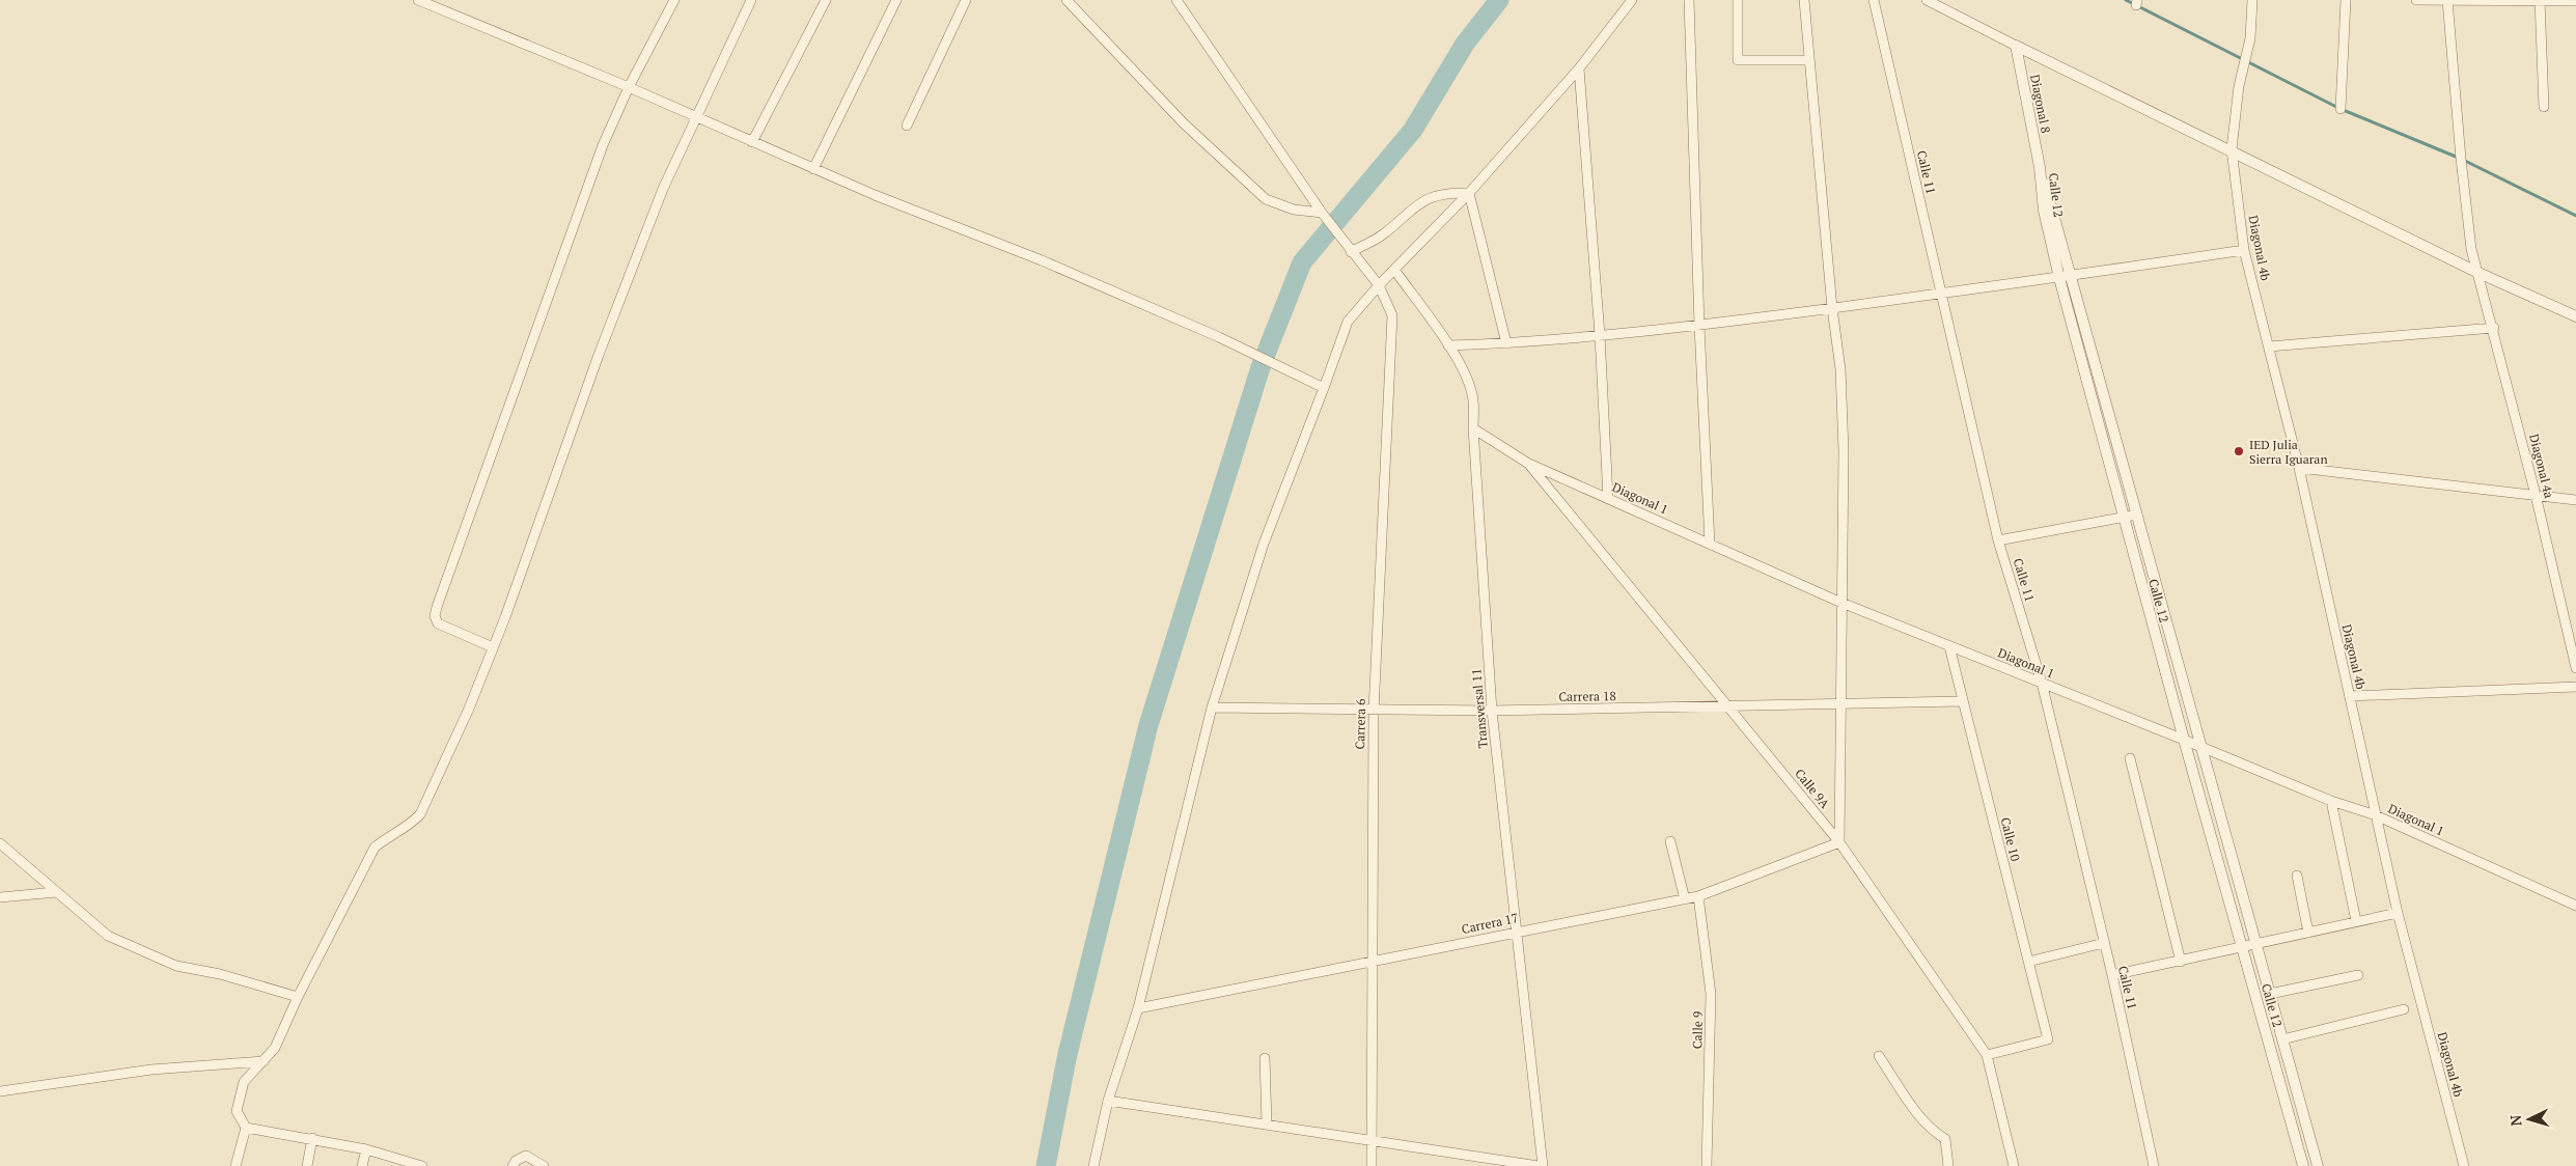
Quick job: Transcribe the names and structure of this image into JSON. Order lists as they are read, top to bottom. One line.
{"streets":{"street":["Diagonal 8","Calle 11","Calle 12","Diagonal 4b","Diagonal 4a","Diagonal 1","Carrera 18","Transversal 11","Carrera 6","Calle 9A","Calle 10","Carrera 17","Calle 9"]},"crossings":[["Diagonal 8","Calle 12"],["Calle 11","Diagonal 1"],["Calle 12","Diagonal 1"],["Diagonal 4b","Diagonal 1"],["Diagonal 1","Transversal 11"],["Diagonal 1","Calle 9A"],["Diagonal 1","Calle 10"],["Carrera 18","Transversal 11"],["Carrera 18","Carrera 6"],["Carrera 18","Calle 9A"],["Carrera 18","Calle 10"],["Transversal 11","Carrera 17"],["Carrera 6","Carrera 17"],["Calle 9A","Calle 10"],["Calle 9A","Carrera 17"],["Carrera 17","Calle 9"]],"places":["IED Julia Sierra Iguaran"],"north":"left"}
